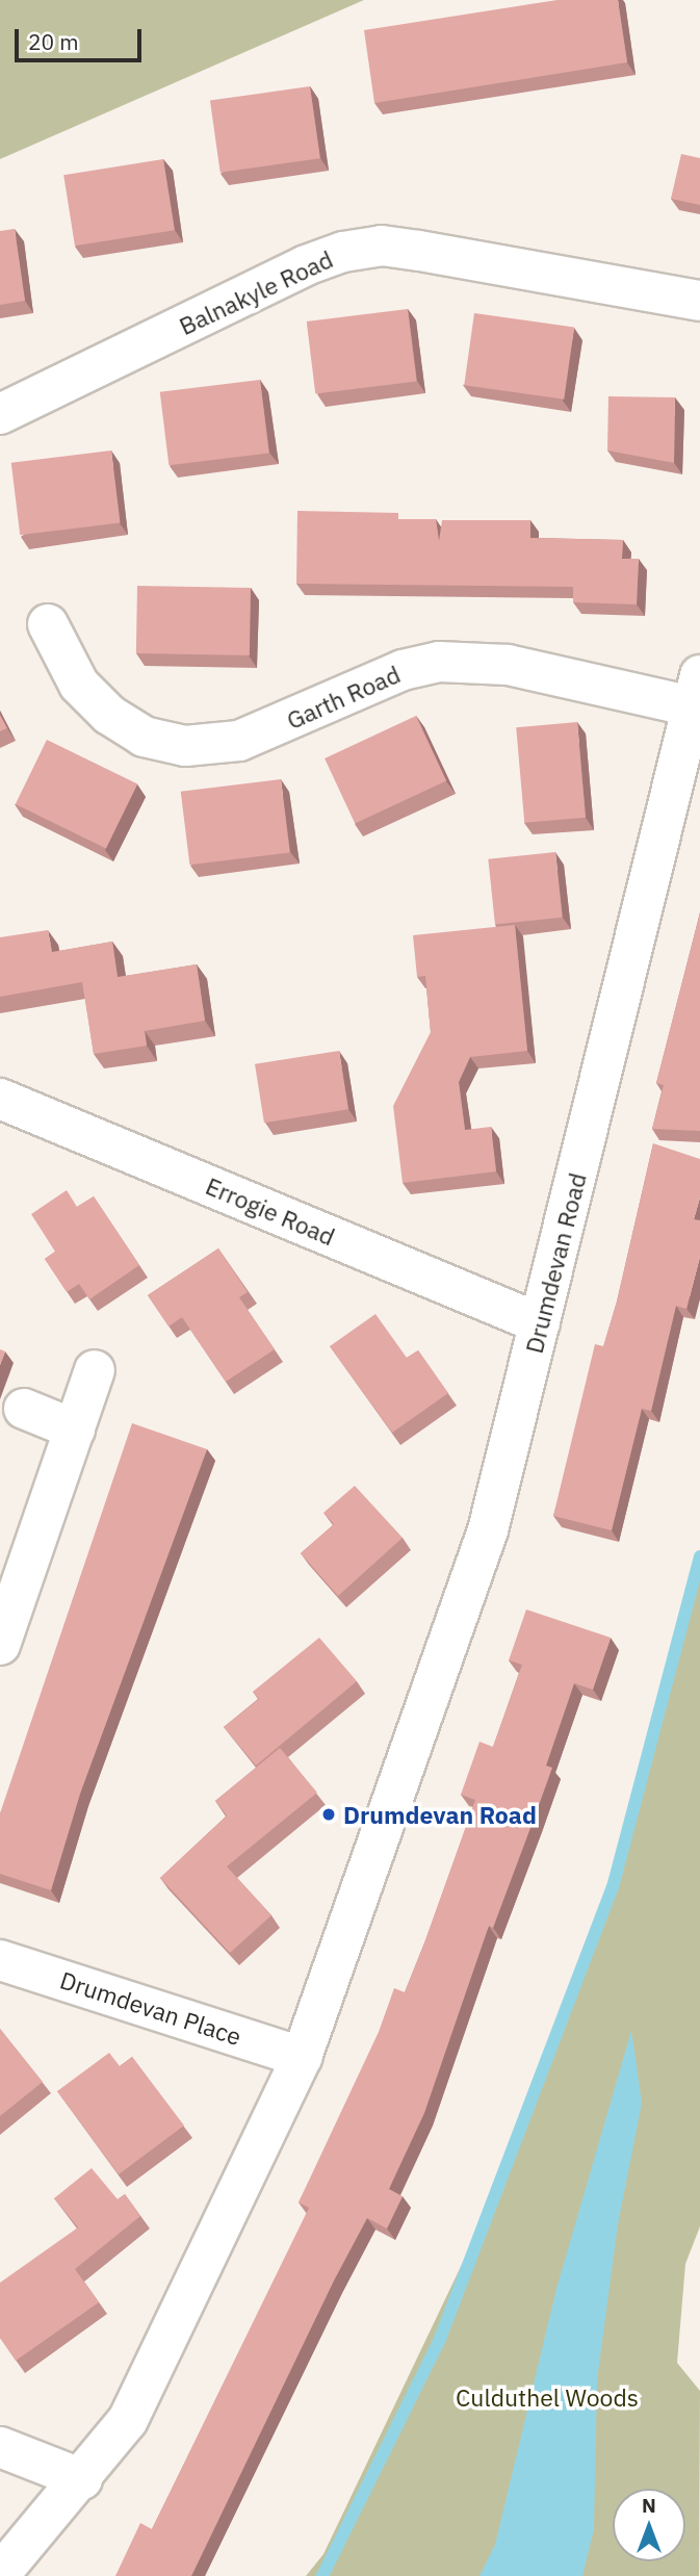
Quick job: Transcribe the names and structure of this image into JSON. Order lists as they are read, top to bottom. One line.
{"streets":{"street":["Balnakyle Road","Garth Road","Errogie Road","Drumdevan Road","Drumdevan Place"]},"crossings":[["Garth Road","Drumdevan Road"],["Errogie Road","Drumdevan Road"],["Drumdevan Road","Drumdevan Place"]],"parks":["Culduthel Woods"],"places":["Drumdevan Road"],"scale_bar":"20 m","north":"top"}
